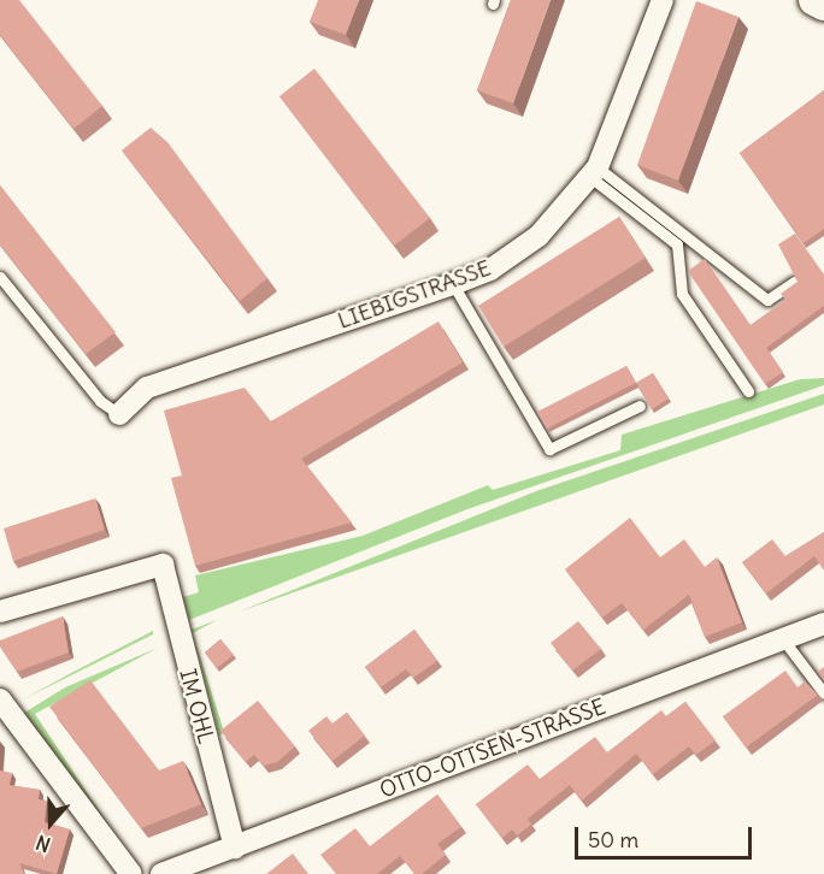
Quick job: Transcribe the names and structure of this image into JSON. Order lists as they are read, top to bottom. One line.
{"streets":{"street":["LIEBIGSTRASSE","IM OHL","OTTO-OTTSEN-STRASSE"]},"crossings":[["IM OHL","OTTO-OTTSEN-STRASSE"]],"scale_bar":"50 m","north":"bottom"}
